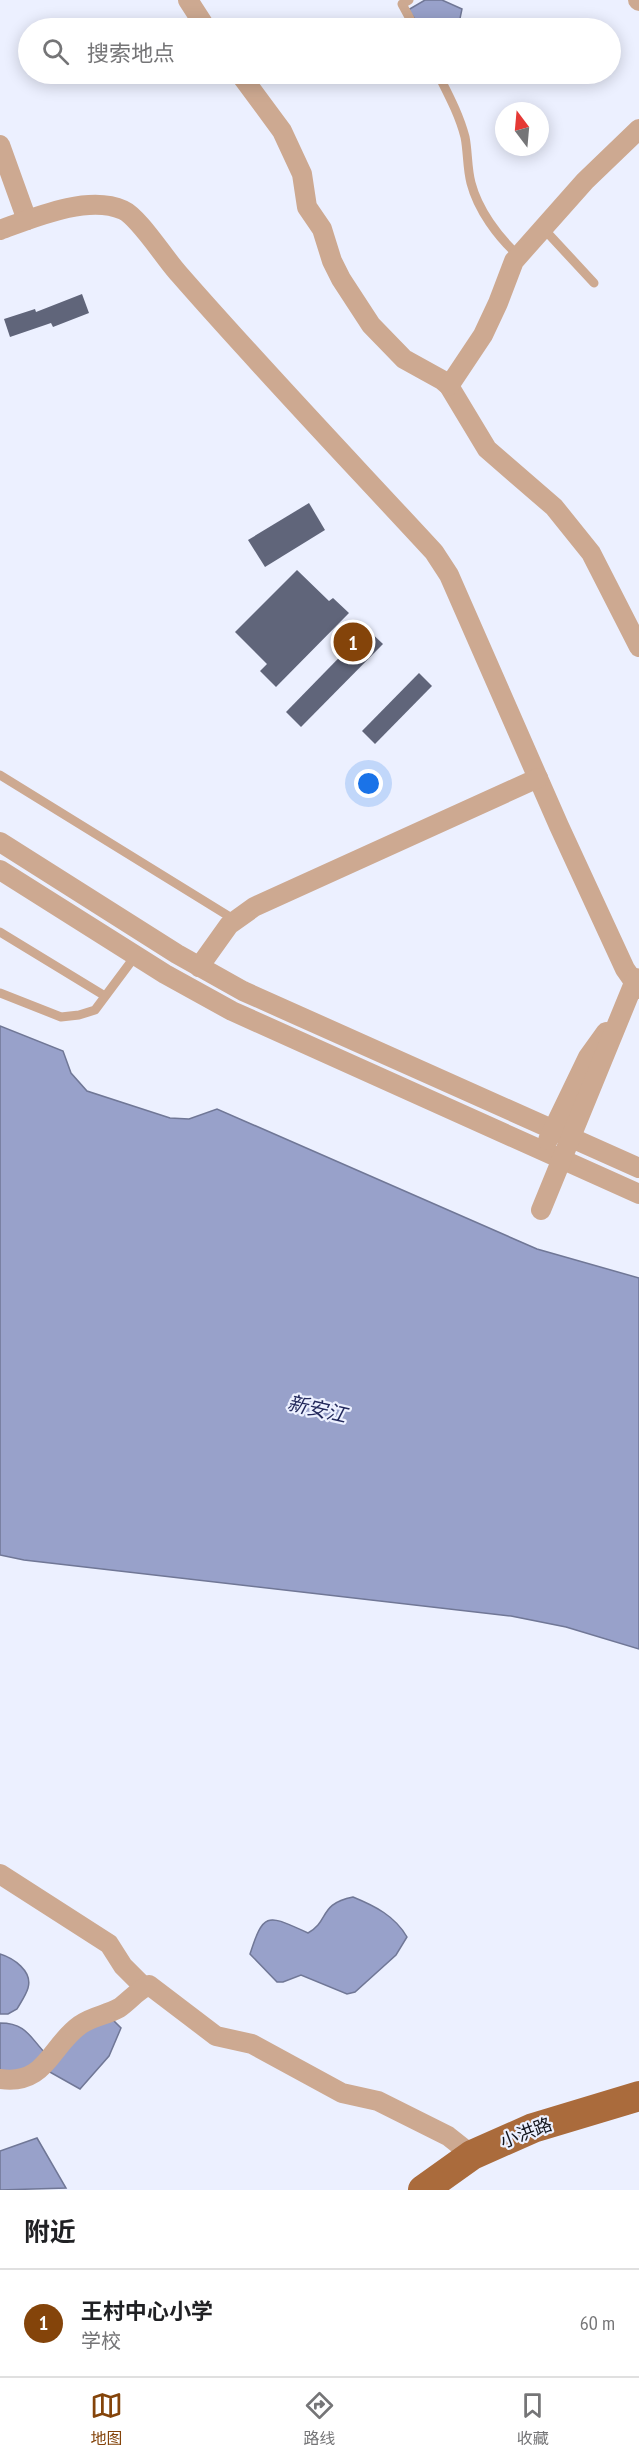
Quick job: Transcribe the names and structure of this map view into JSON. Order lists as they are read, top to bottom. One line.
{"streets":{"main road":["小洪路"]},"water":["新安江"],"north":"top","page":{"search":"搜索地点","pins":"1","heading":"附近","list":[{"mark":"1","name":"王村中心小学","note":"学校","value":"60 m"}],"nav":["地图","路线","收藏"]}}
